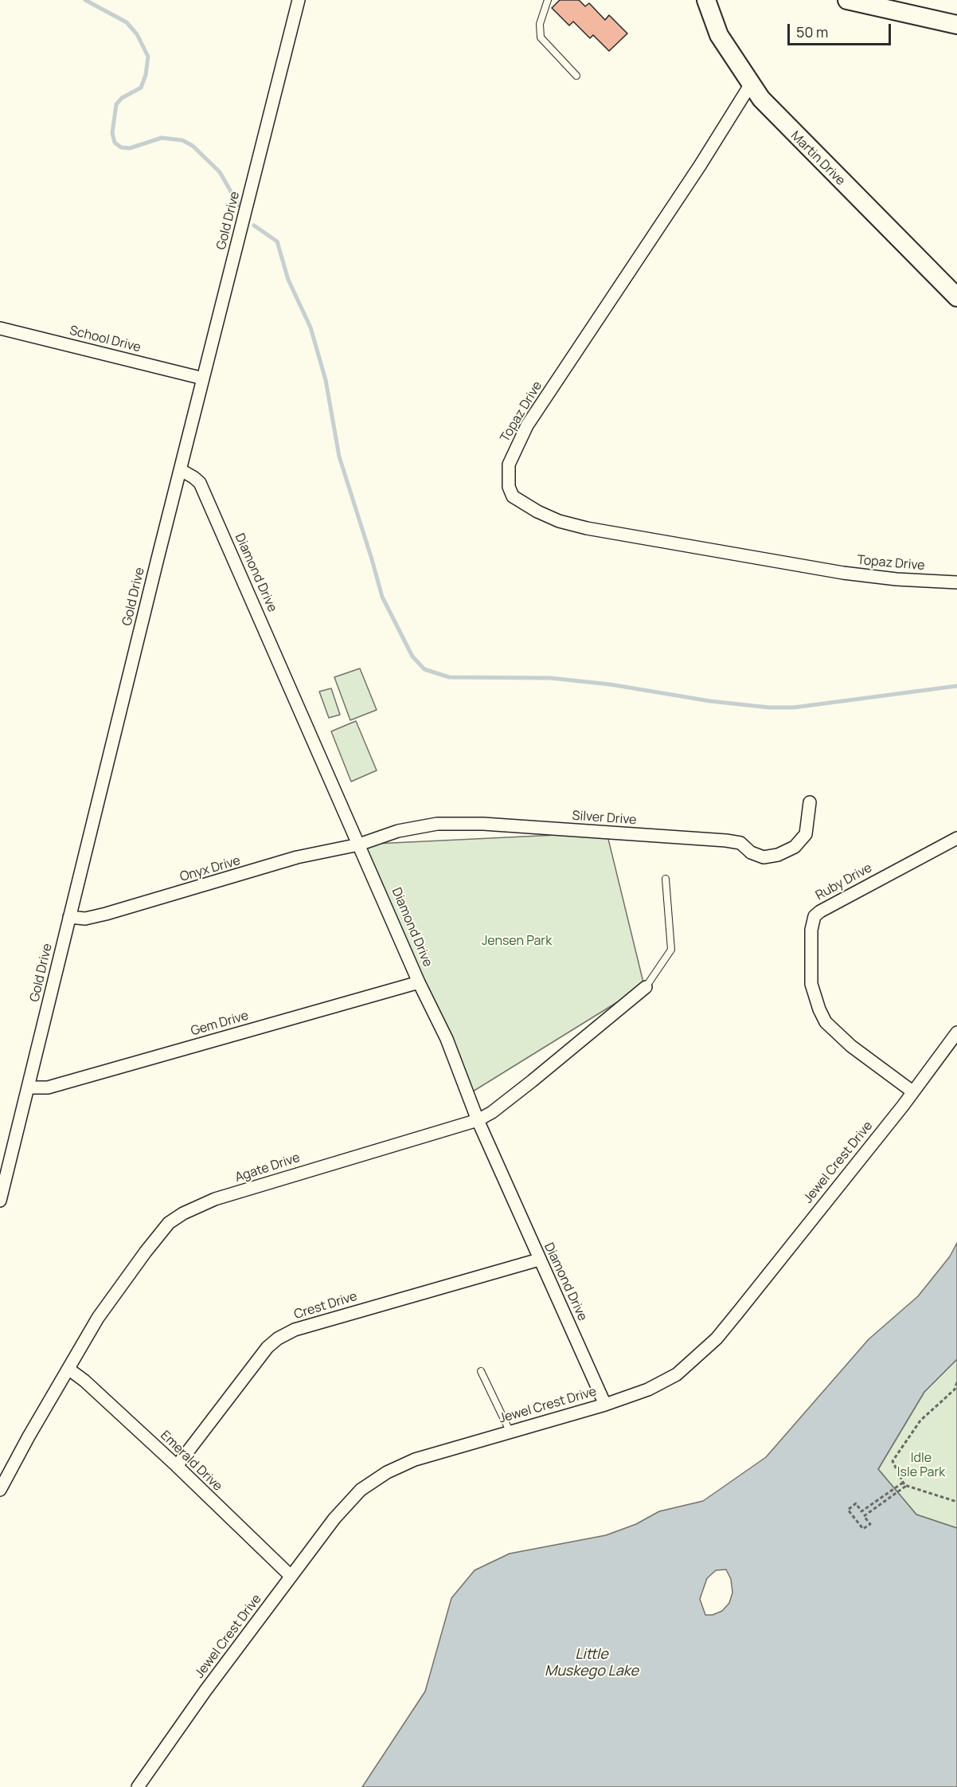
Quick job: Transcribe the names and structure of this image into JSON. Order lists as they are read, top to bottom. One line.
{"streets":{"street":["Martin Drive","Gold Drive","School Drive","Topaz Drive","Diamond Drive","Silver Drive","Onyx Drive","Ruby Drive","Gem Drive","Jewel Crest Drive","Agate Drive","Crest Drive","Emerald Drive"]},"crossings":[["Martin Drive","Topaz Drive"],["Gold Drive","School Drive"],["Gold Drive","Diamond Drive"],["Gold Drive","Onyx Drive"],["Gold Drive","Gem Drive"],["Diamond Drive","Silver Drive"],["Diamond Drive","Onyx Drive"],["Diamond Drive","Gem Drive"],["Diamond Drive","Jewel Crest Drive"],["Diamond Drive","Agate Drive"],["Diamond Drive","Crest Drive"],["Silver Drive","Onyx Drive"],["Ruby Drive","Jewel Crest Drive"],["Jewel Crest Drive","Emerald Drive"],["Agate Drive","Emerald Drive"],["Crest Drive","Emerald Drive"]],"water":["Little Muskego Lake"],"parks":["Jensen Park","Idle Isle Park"],"scale_bar":"50 m"}
